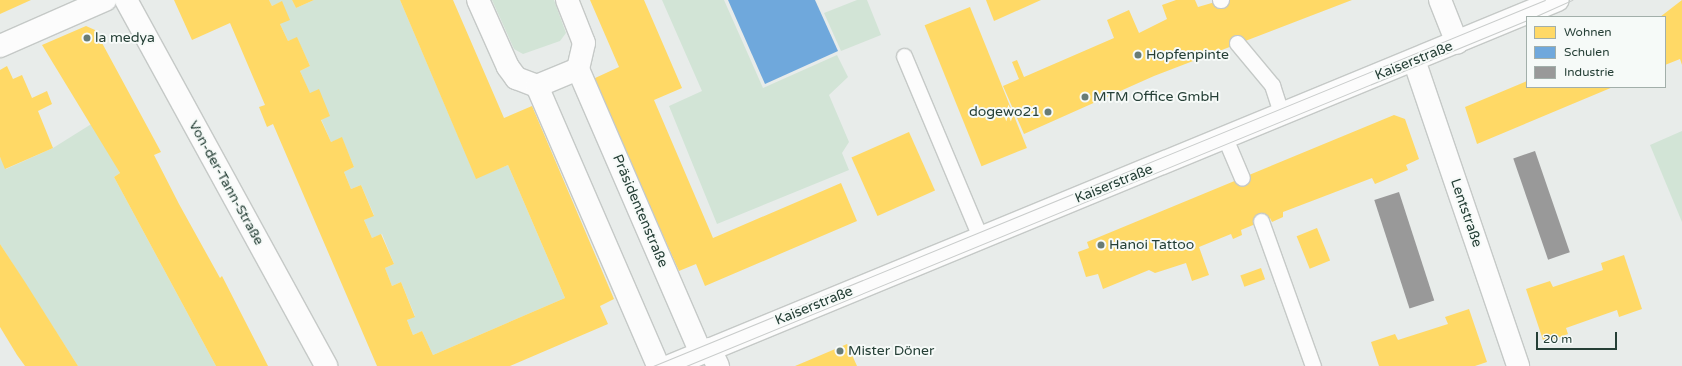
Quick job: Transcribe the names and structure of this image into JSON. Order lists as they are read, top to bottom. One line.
{"streets":{"street":["Kaiserstraße","Von-der-Tann-Straße","Präsidentenstraße","Lentstraße"]},"crossings":[["Kaiserstraße","Präsidentenstraße"],["Kaiserstraße","Lentstraße"]],"places":["la medya","Hopfenpinte","MTM Office GmbH","dogewo21","Hanoi Tattoo","Mister Döner"],"legend":["Wohnen","Schulen","Industrie"],"scale_bar":"20 m"}
